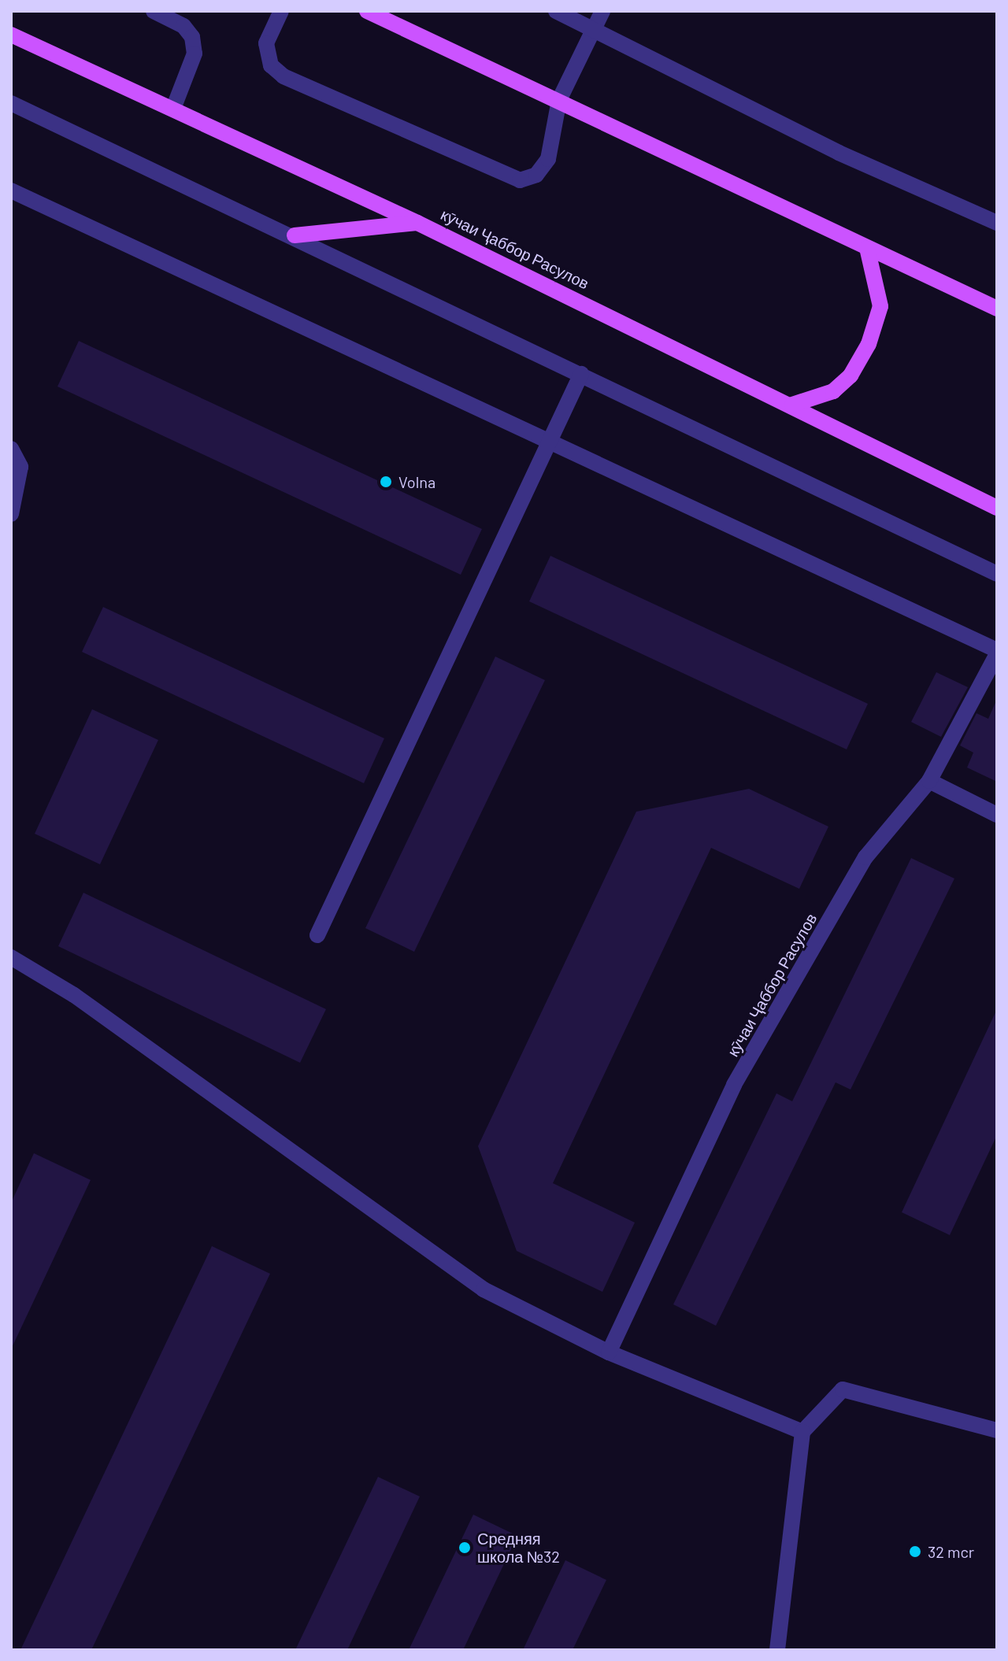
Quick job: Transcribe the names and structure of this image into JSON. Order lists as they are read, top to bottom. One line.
{"streets":{"main road":["кӯчаи Ҷаббор Расулов"]},"places":["Volna","Средняя школа №32","32 mcr"]}
